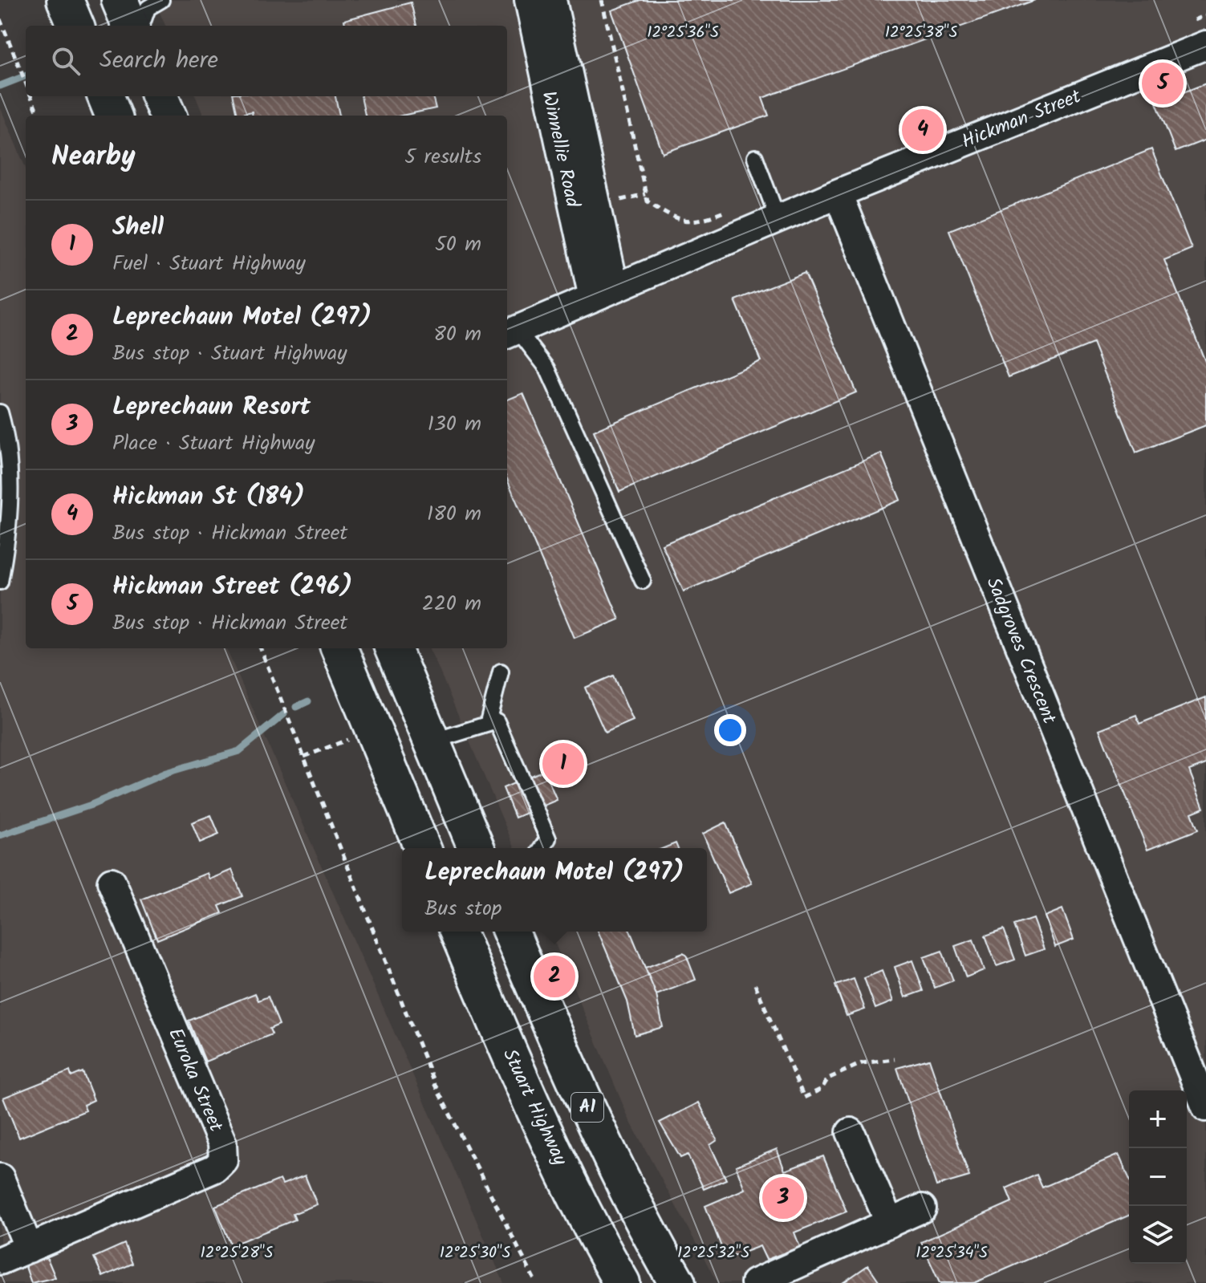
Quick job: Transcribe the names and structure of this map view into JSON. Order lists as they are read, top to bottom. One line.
{"streets":{"highway":["Stuart Highway","A1"],"street":["Hickman Street","Winnellie Road","Sadgroves Crescent","Euroka Street"]},"crossings":[["Hickman Street","Winnellie Road"],["Hickman Street","Sadgroves Crescent"]],"page":{"search":"Search here","pins":["5","4","1","2","3"],"heading":["Nearby","5 results"],"list":[{"mark":"1","name":"Shell","note":"Fuel · Stuart Highway","value":"50 m"},{"mark":"2","name":"Leprechaun Motel (297)","note":"Bus stop · Stuart Highway","value":"80 m"},{"mark":"3","name":"Leprechaun Resort","note":"Place · Stuart Highway","value":"130 m"},{"mark":"4","name":"Hickman St (184)","note":"Bus stop · Hickman Street","value":"180 m"},{"mark":"5","name":"Hickman Street (296)","note":"Bus stop · Hickman Street","value":"220 m"}],"popup":["Leprechaun Motel (297)","Bus stop"],"map_buttons":["+","−"]},"coordinates":["12°25'36\"S","12°25'38\"S","12°25'28\"S","12°25'30\"S","12°25'32\"S","12°25'34\"S"]}
